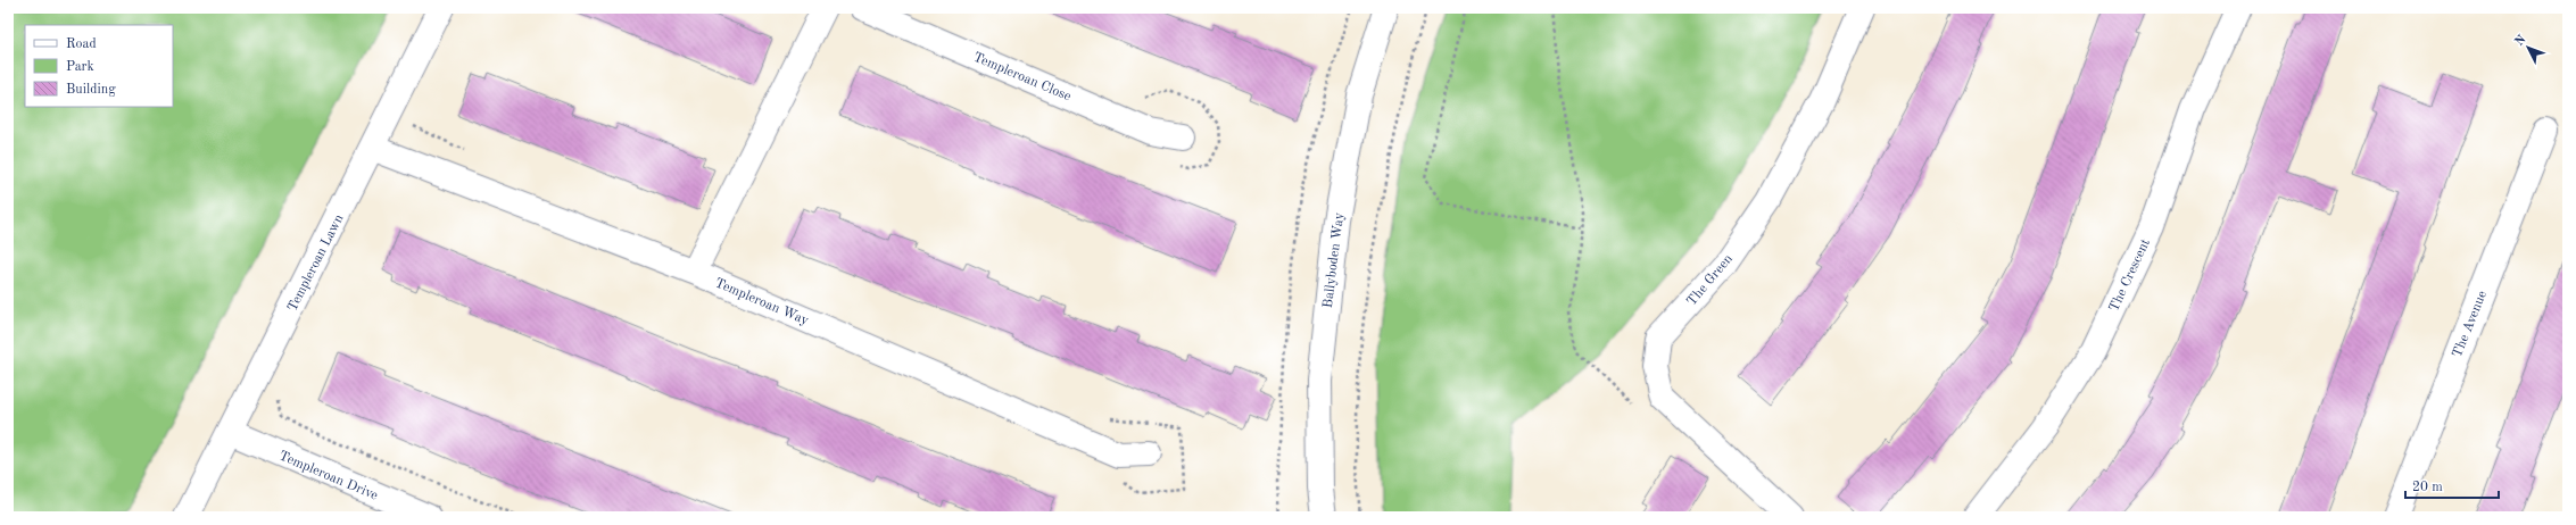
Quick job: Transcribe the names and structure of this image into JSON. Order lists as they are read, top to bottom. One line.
{"streets":{"street":["Templeroan Close","Ballyboden Way","Templeroan Lawn","The Crescent","The Green","Templeroan Way","The Avenue","Templeroan Drive"]},"crossings":[["Templeroan Lawn","Templeroan Way"],["Templeroan Lawn","Templeroan Drive"]],"legend":["Road","Park","Building"],"scale_bar":"20 m","north":"top left"}
